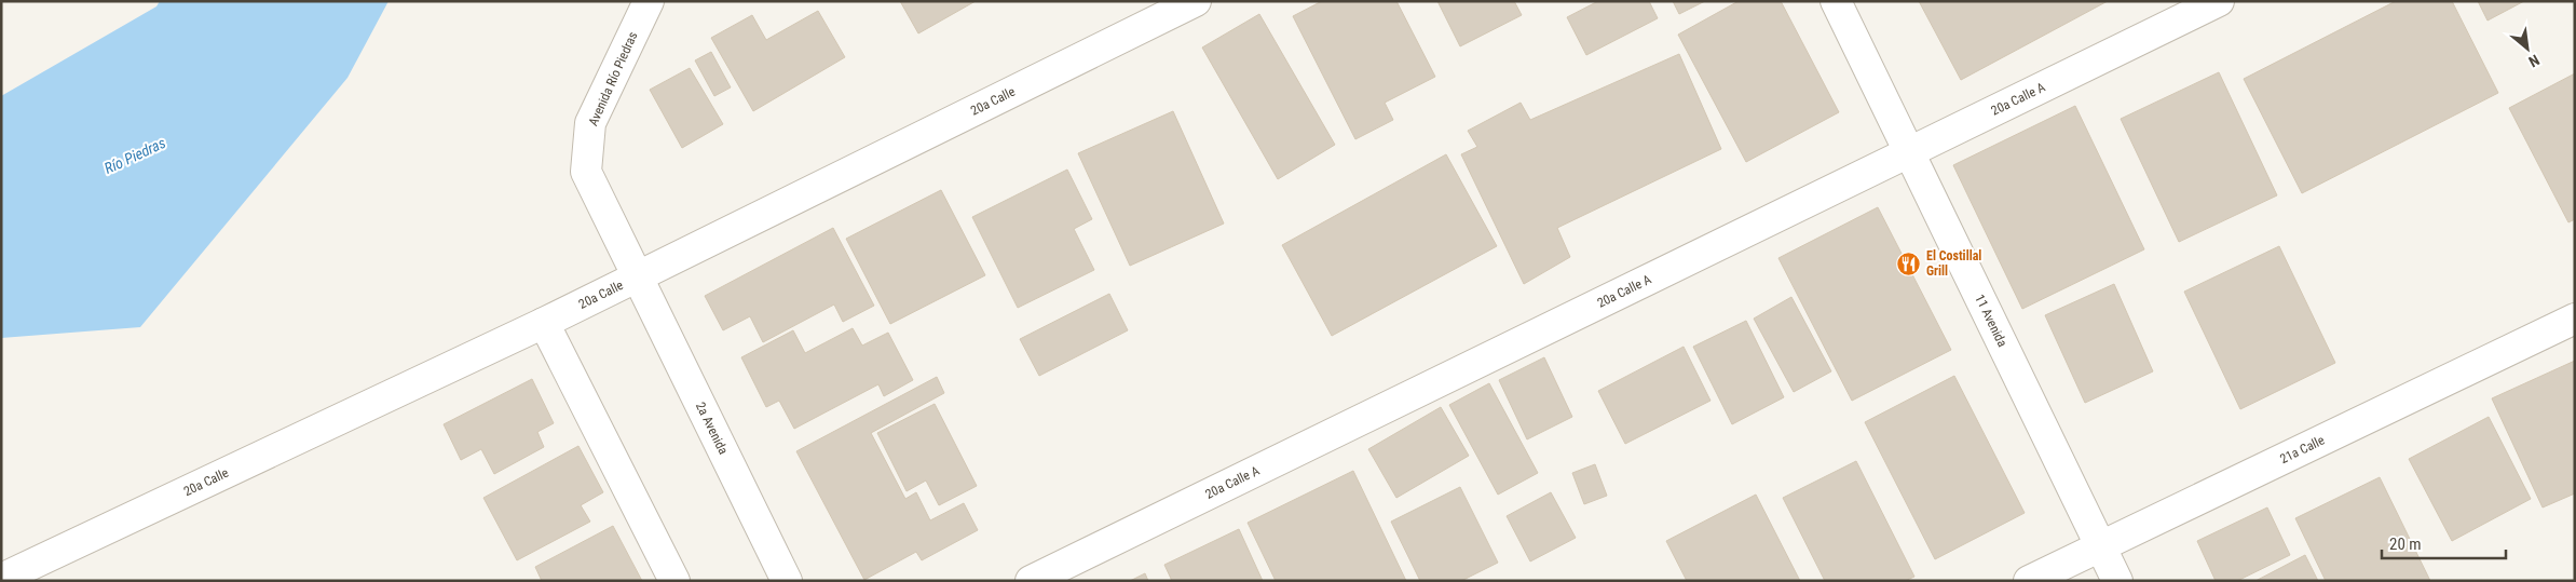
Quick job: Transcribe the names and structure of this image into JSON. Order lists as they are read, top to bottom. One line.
{"streets":{"street":["Avenida Río Piedras","20a Calle A","20a Calle","11 Avenida","2a Avenida","21a Calle"]},"crossings":[["Avenida Río Piedras","20a Calle"],["Avenida Río Piedras","2a Avenida"],["20a Calle A","11 Avenida"],["20a Calle","2a Avenida"],["11 Avenida","21a Calle"]],"water":["Río Piedras"],"places":{"restaurant":["El Costillal Grill"]},"scale_bar":"20 m","north":"bottom right"}
